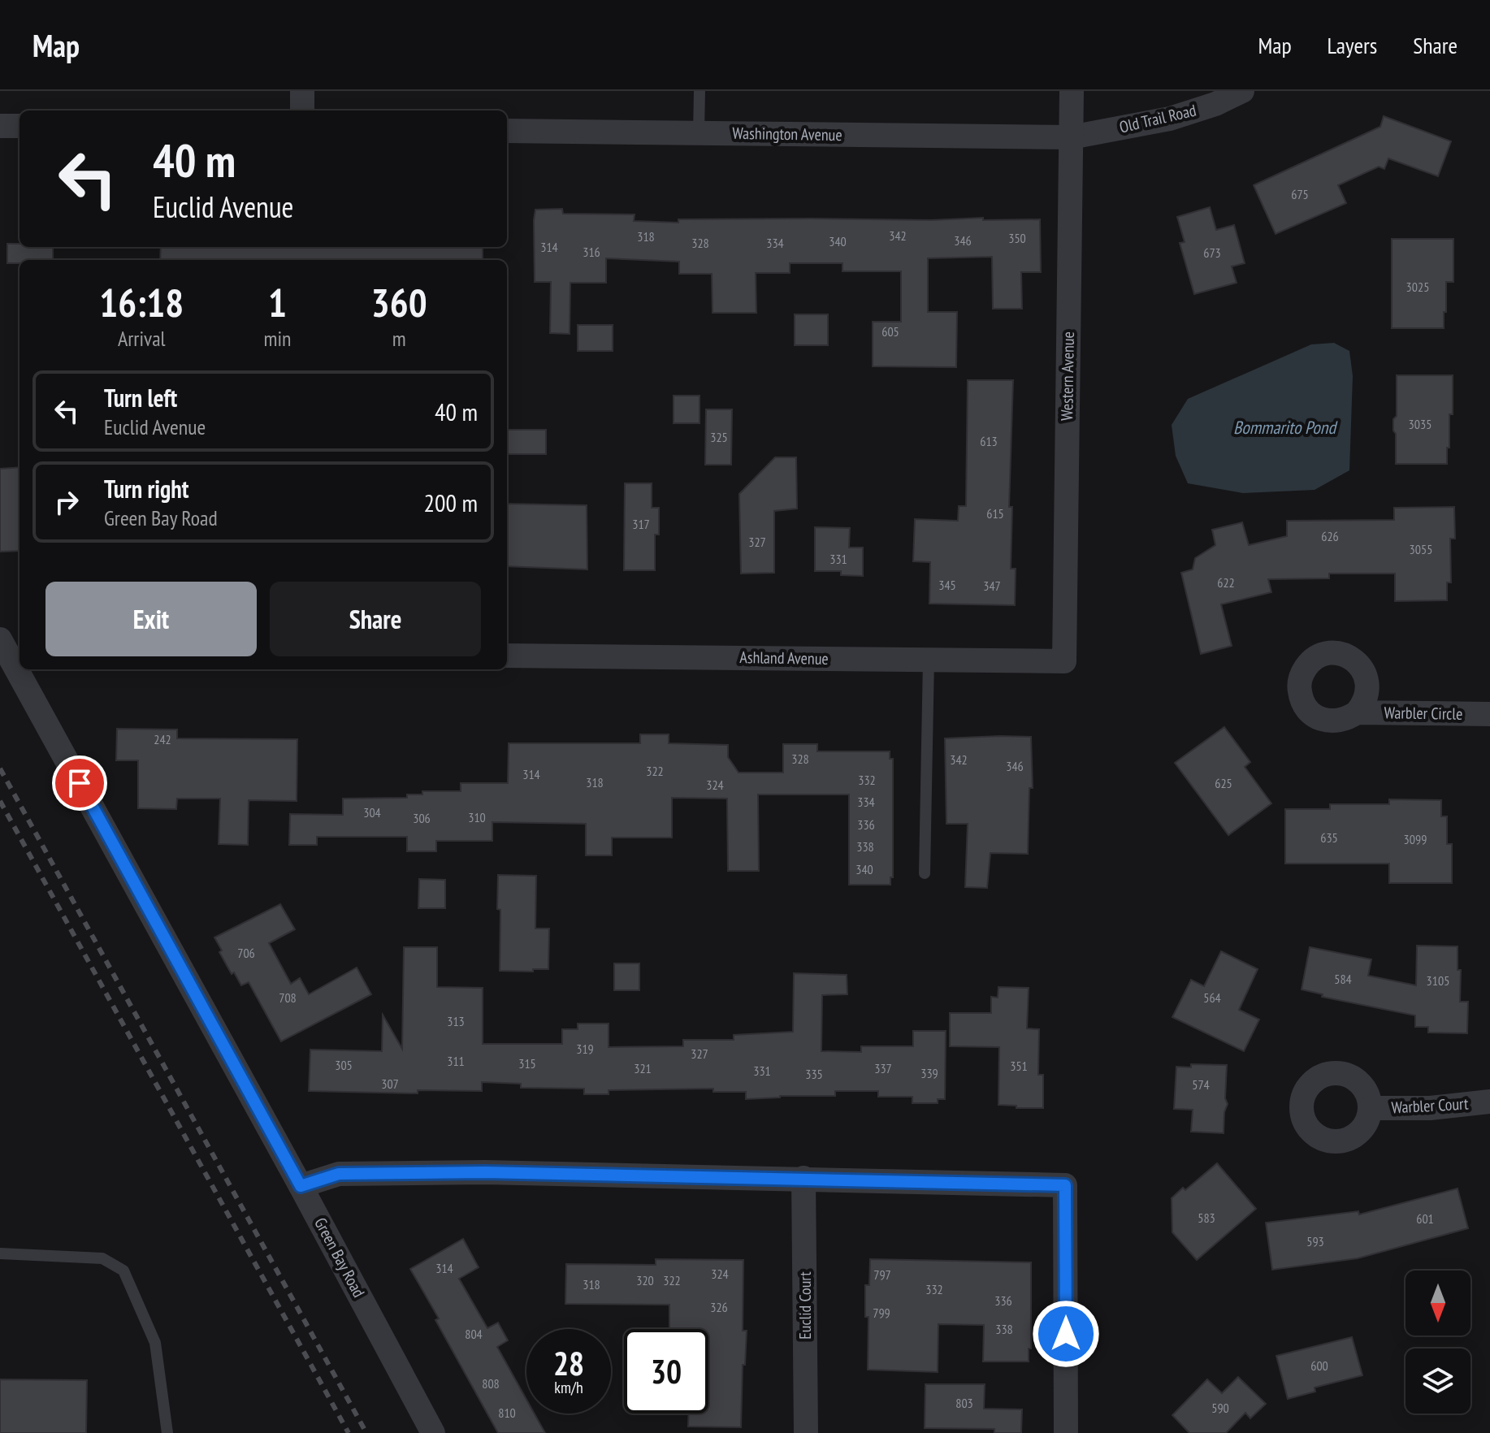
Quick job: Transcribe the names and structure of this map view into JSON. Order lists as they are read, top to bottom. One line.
{"streets":{"street":["Old Trail Road","Washington Avenue","Western Avenue","Ashland Avenue","Warbler Circle","Warbler Court","Green Bay Road","Euclid Court"]},"crossings":[["Old Trail Road","Washington Avenue"],["Old Trail Road","Western Avenue"],["Washington Avenue","Western Avenue"],["Western Avenue","Ashland Avenue"]],"water":["Bommarito Pond"],"house_numbers":["675","342","318","350","346","340","328","334","314","316","673","3025","605","3035","325","613","615","317","626","327","3055","331","622","345","347","242","328","342","346","322","314","332","318","625","324","334","304","310","306","336","635","3099","338","340","706","584","3105","708","564","313","319","327","311","315","305","351","321","337","331","339","335","307","574","583","601","593","314","324","797","320","322","318","332","336","326","799","338","804","600","808","803","590","810"],"north":"bottom","page":{"header":"Map","nav":["Map","Layers","Share"],"turn":["40 m","Euclid Avenue"],"eta":["16:18","Arrival","1","min","360","m"],"list":[{"name":"Turn left","note":"Euclid Avenue","value":"40 m"},{"name":"Turn right","note":"Green Bay Road","value":"200 m"}],"buttons":["Exit","Share"],"speed":"28 km/h","limit":"30"}}
